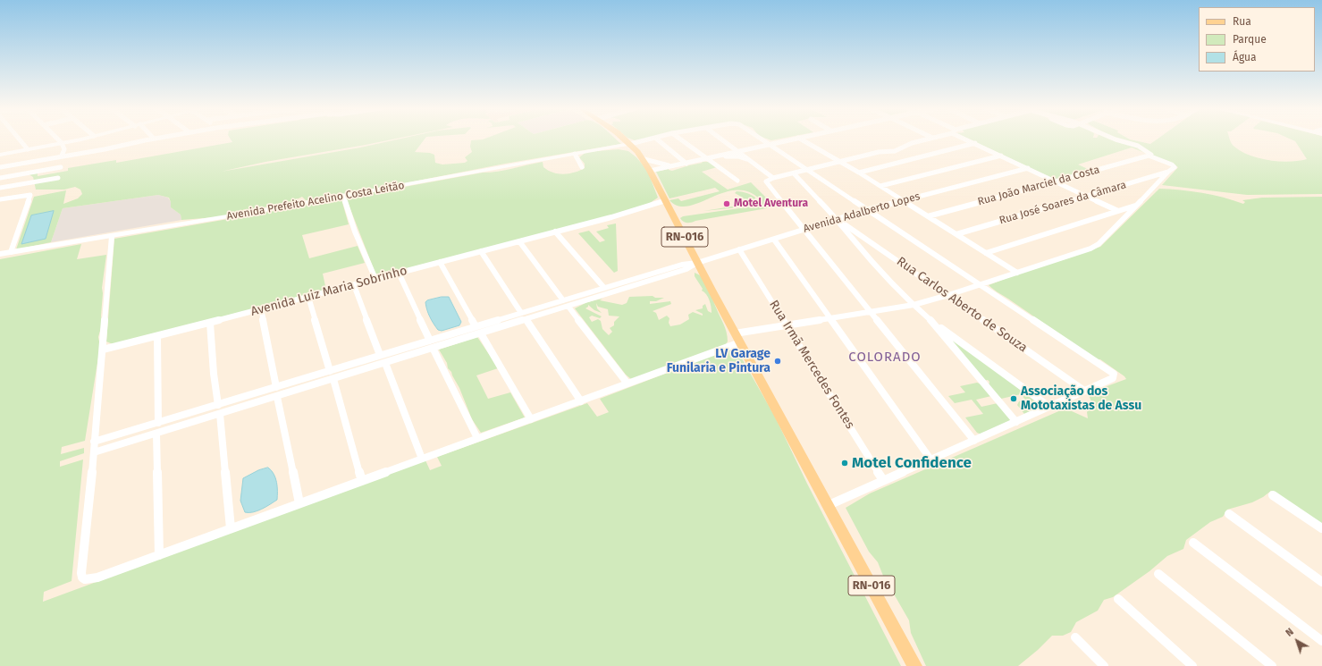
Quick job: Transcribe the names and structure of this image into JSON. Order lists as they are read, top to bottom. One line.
{"streets":{"main road":["RN-016"],"street":["Rua João Marciel da Costa","Avenida Prefeito Acelino Costa Leitão","Rua José Soares da Câmara","Avenida Adalberto Lopes","Avenida Luiz Maria Sobrinho","Rua Carlos Aberto de Souza","Rua Irmã Mercedes Fontes"]},"crossings":[["Avenida Prefeito Acelino Costa Leitão","RN-016"],["Avenida Adalberto Lopes","RN-016"],["Avenida Adalberto Lopes","Rua Carlos Aberto de Souza"],["Avenida Adalberto Lopes","Rua Irmã Mercedes Fontes"],["RN-016","Avenida Luiz Maria Sobrinho"]],"districts":["COLORADO"],"places":["Motel Aventura","LV Garage Funilaria e Pintura","Associação dos Mototaxistas de Assu","Motel Confidence"],"legend":["Rua","Parque","Água"],"north":"top left"}
